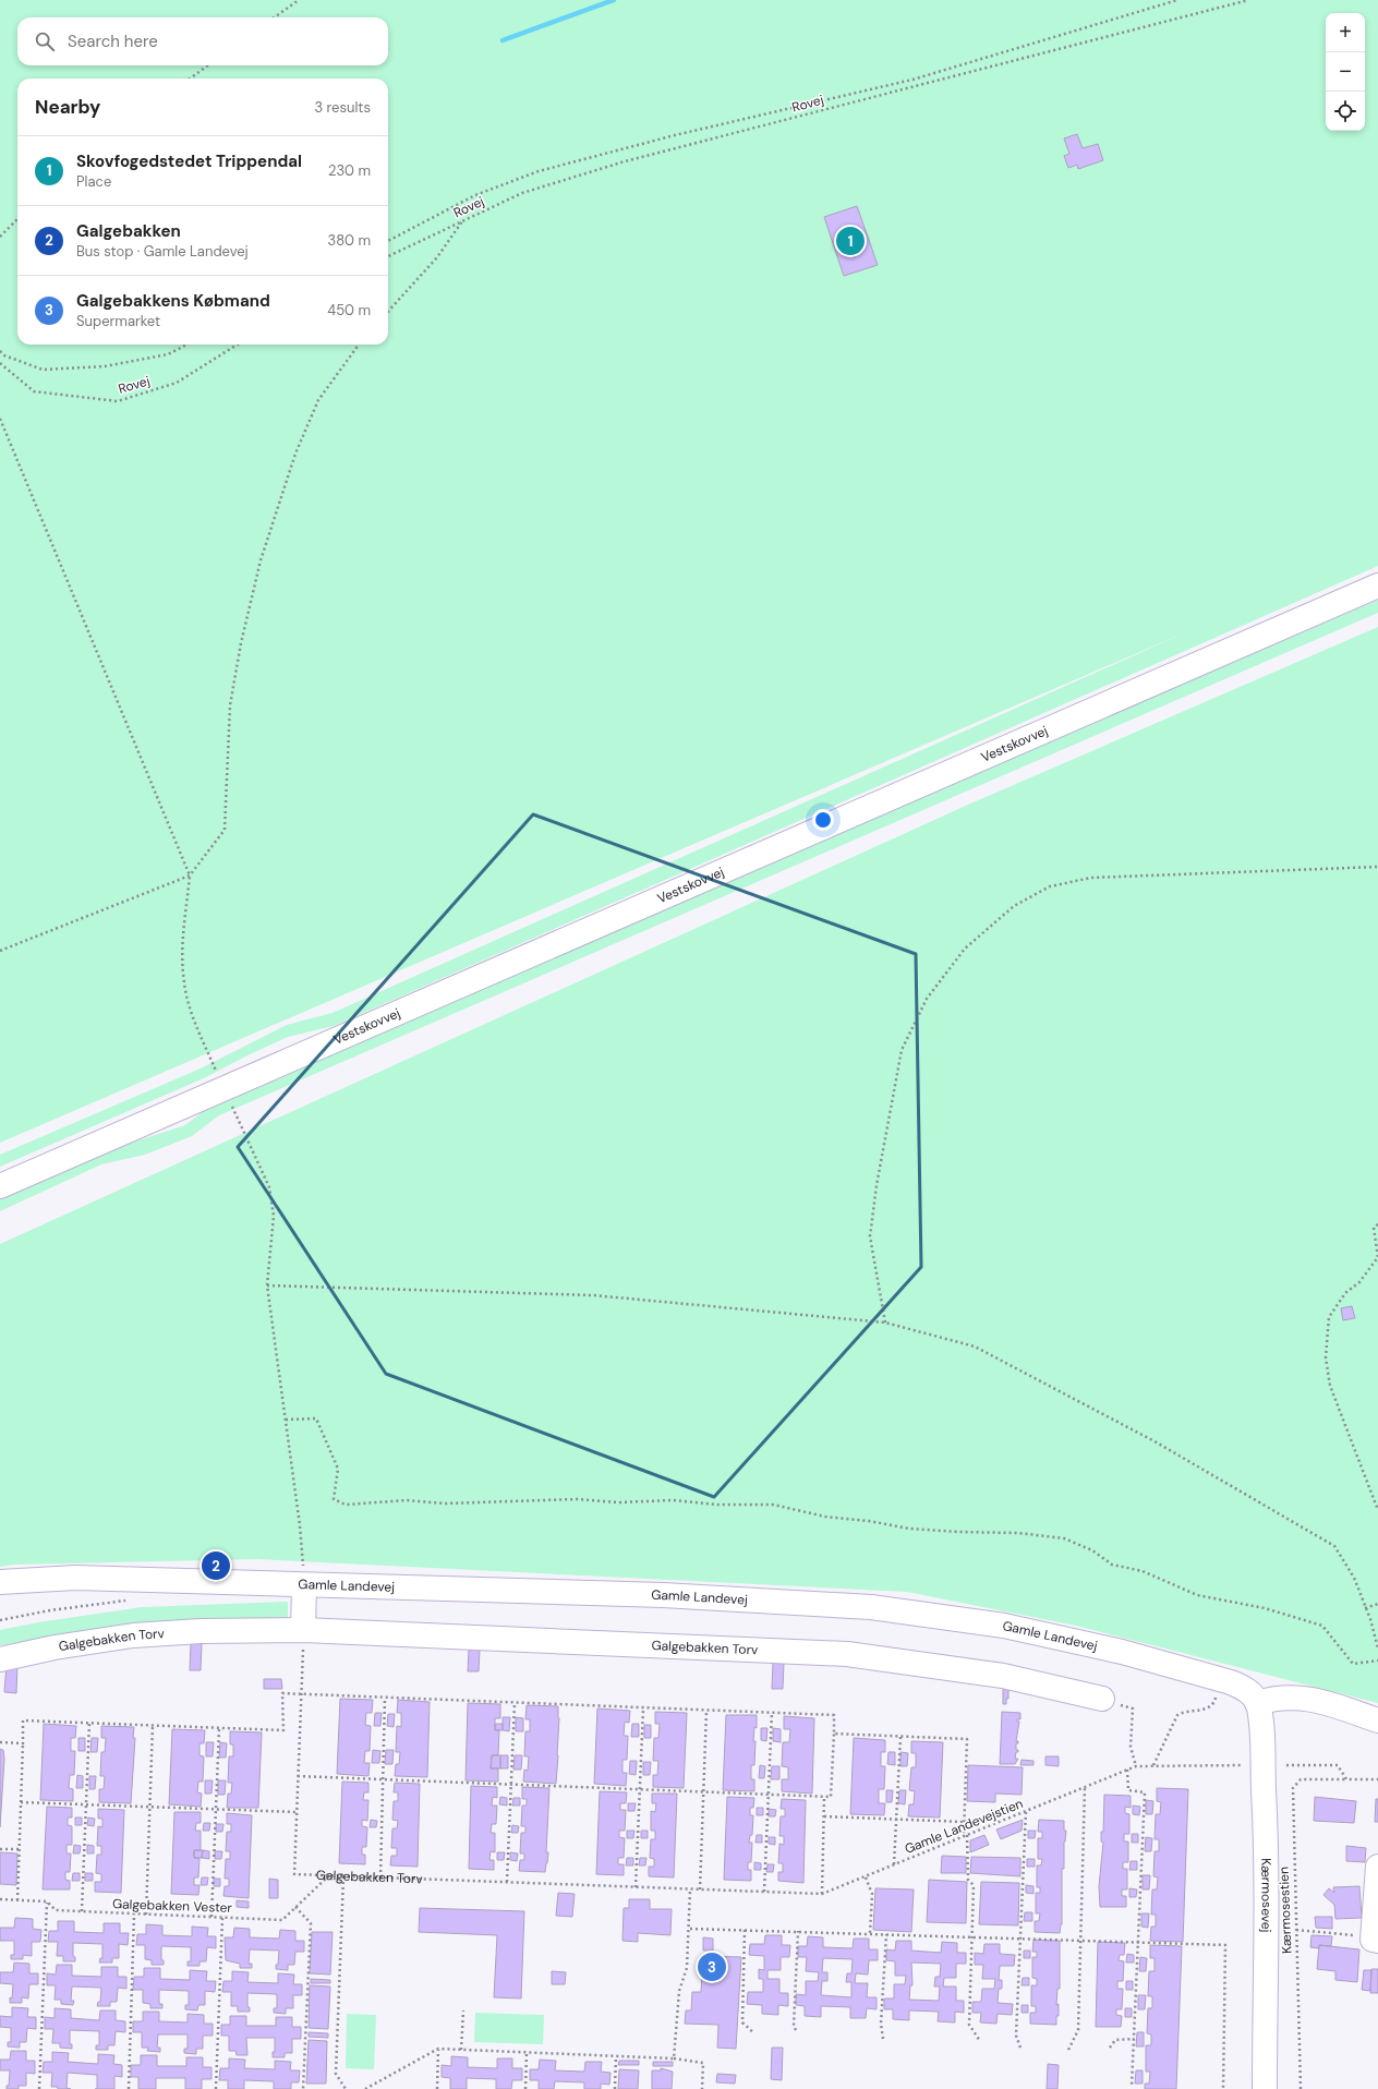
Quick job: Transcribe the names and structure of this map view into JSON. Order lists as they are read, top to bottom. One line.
{"streets":{"street":["Vestskovvej","Gamle Landevej","Galgebakken Torv","Kærmosevej"],"path":["Rovej","Gamle Landevejstien","Galgebakken Vester","Kærmosestien"]},"crossings":[["Gamle Landevej","Kærmosevej"],["Galgebakken Torv","Gamle Landevejstien"],["Galgebakken Torv","Galgebakken Vester"]],"page":{"map_buttons":["+","−"],"search":"Search here","heading":["Nearby","3 results"],"list":[{"mark":"1","name":"Skovfogedstedet Trippendal","note":"Place","value":"230 m"},{"mark":"2","name":"Galgebakken","note":"Bus stop · Gamle Landevej","value":"380 m"},{"mark":"3","name":"Galgebakkens Købmand","note":"Supermarket","value":"450 m"}],"pins":["1","2","3"]}}
